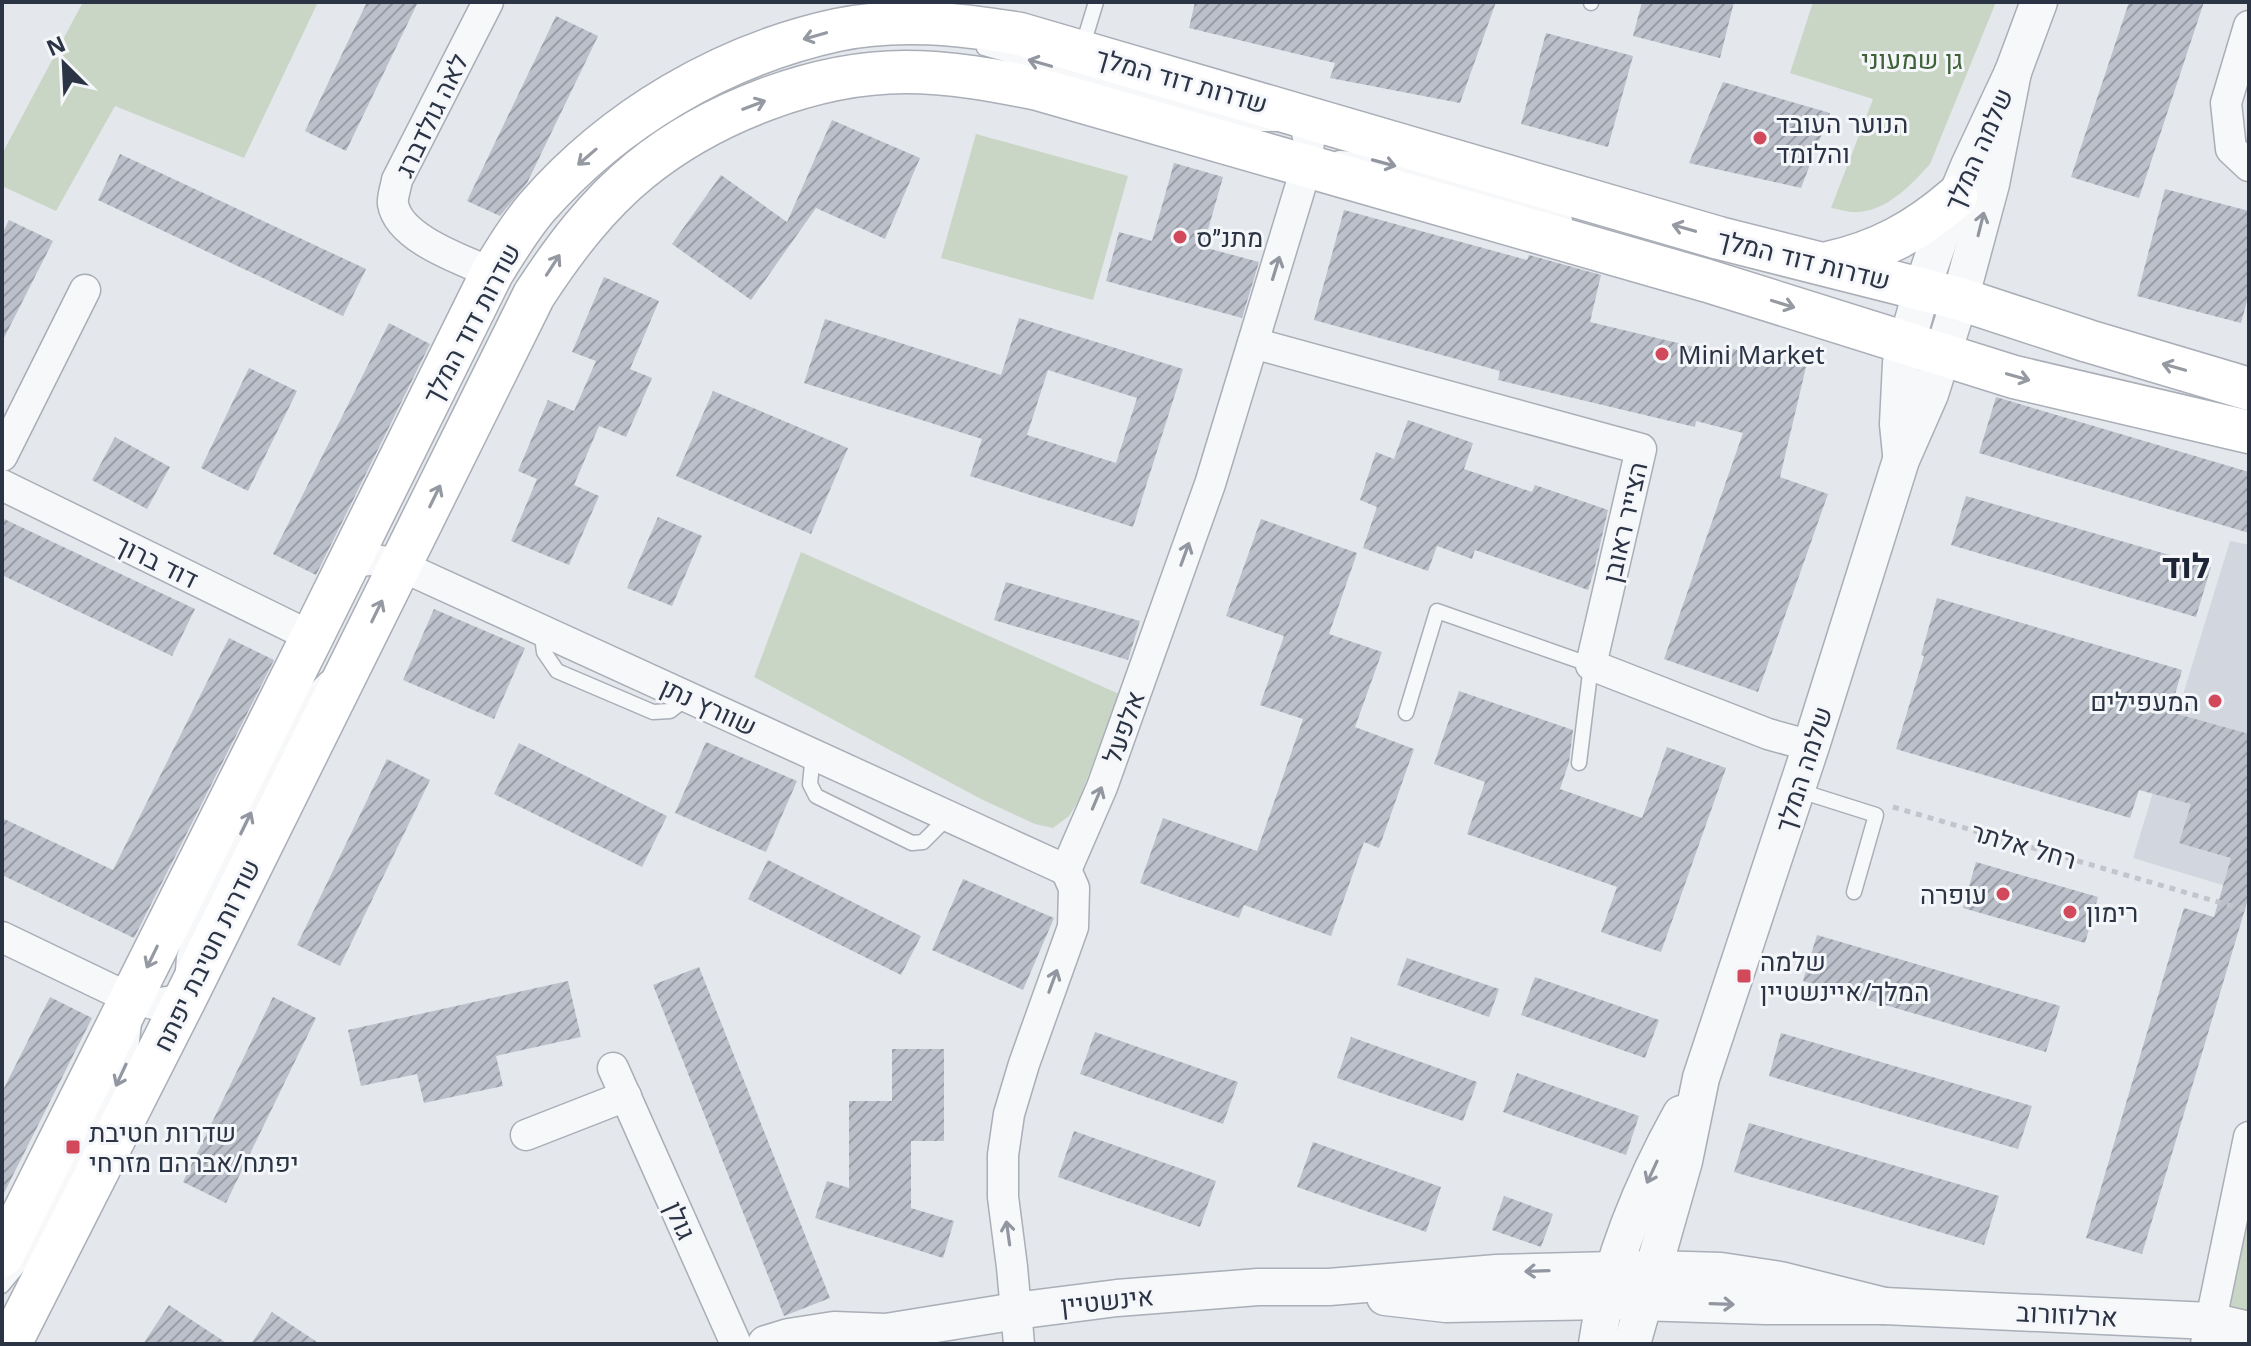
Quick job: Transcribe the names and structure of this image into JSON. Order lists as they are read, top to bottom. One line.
{"streets":{"main road":["שדרות דוד המלך","שדרות חטיבת יפתח"],"street":["לאה גולדברג","שלמה המלך","הצייר ראובן","דוד ברוך","שוורץ נתן","אלפעל","גולן","אינשטיין","ארלוזורוב"],"path":["רחל אלתר"]},"crossings":[["שדרות דוד המלך","לאה גולדברג"],["שדרות דוד המלך","שלמה המלך"],["שדרות דוד המלך","שוורץ נתן"],["שדרות דוד המלך","אלפעל"],["שדרות דוד המלך","שדרות חטיבת יפתח"],["שלמה המלך","אינשטיין"],["שלמה המלך","ארלוזורוב"],["הצייר ראובן","אלפעל"],["דוד ברוך","שדרות חטיבת יפתח"],["שוורץ נתן","אלפעל"],["שוורץ נתן","שדרות חטיבת יפתח"],["אינשטיין","ארלוזורוב"]],"one_way":["אלפעל"],"districts":["לוד"],"parks":["גן שמעוני"],"places":{"other":["הנוער העובד והלומד","מתנ״ס","Mini Market","המעפילים","עופרה","רימון"],"transit":["שלמה המלך/איינשטיין","שדרות חטיבת יפתח/אברהם מזרחי"]},"north":"top left"}
